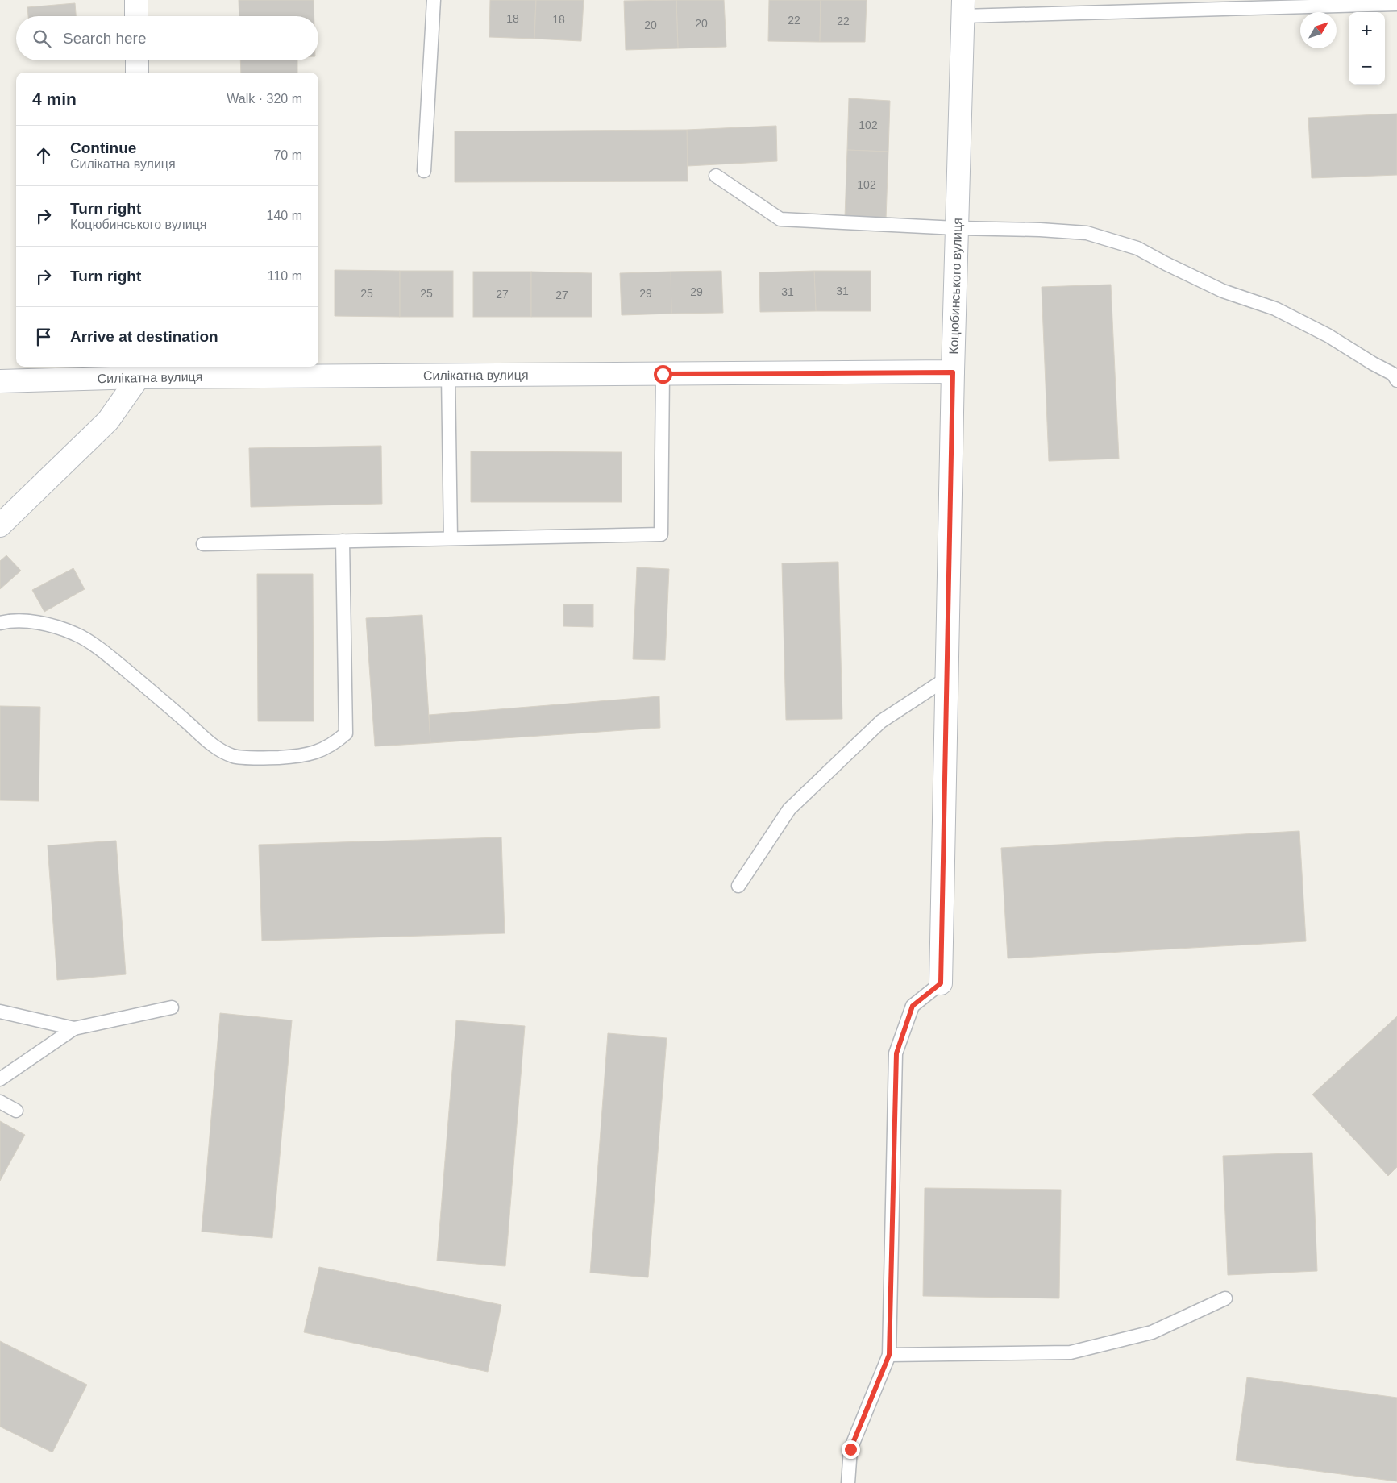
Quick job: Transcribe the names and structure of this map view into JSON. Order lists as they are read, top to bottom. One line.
{"streets":{"street":["Коцюбинського вулиця","Силікатна вулиця"]},"crossings":[["Коцюбинського вулиця","Силікатна вулиця"]],"house_numbers":["18","18","22","22","20","20","102","102","31","29","31","25","25","29","27","27"],"north":"top right","page":{"map_buttons":["+","−"],"search":"Search here","heading":["4 min","Walk · 320 m"],"list":[["Continue","Силікатна вулиця","70 m"],["Turn right","Коцюбинського вулиця","140 m"],["Turn right","110 m"],"Arrive at destination"]}}
